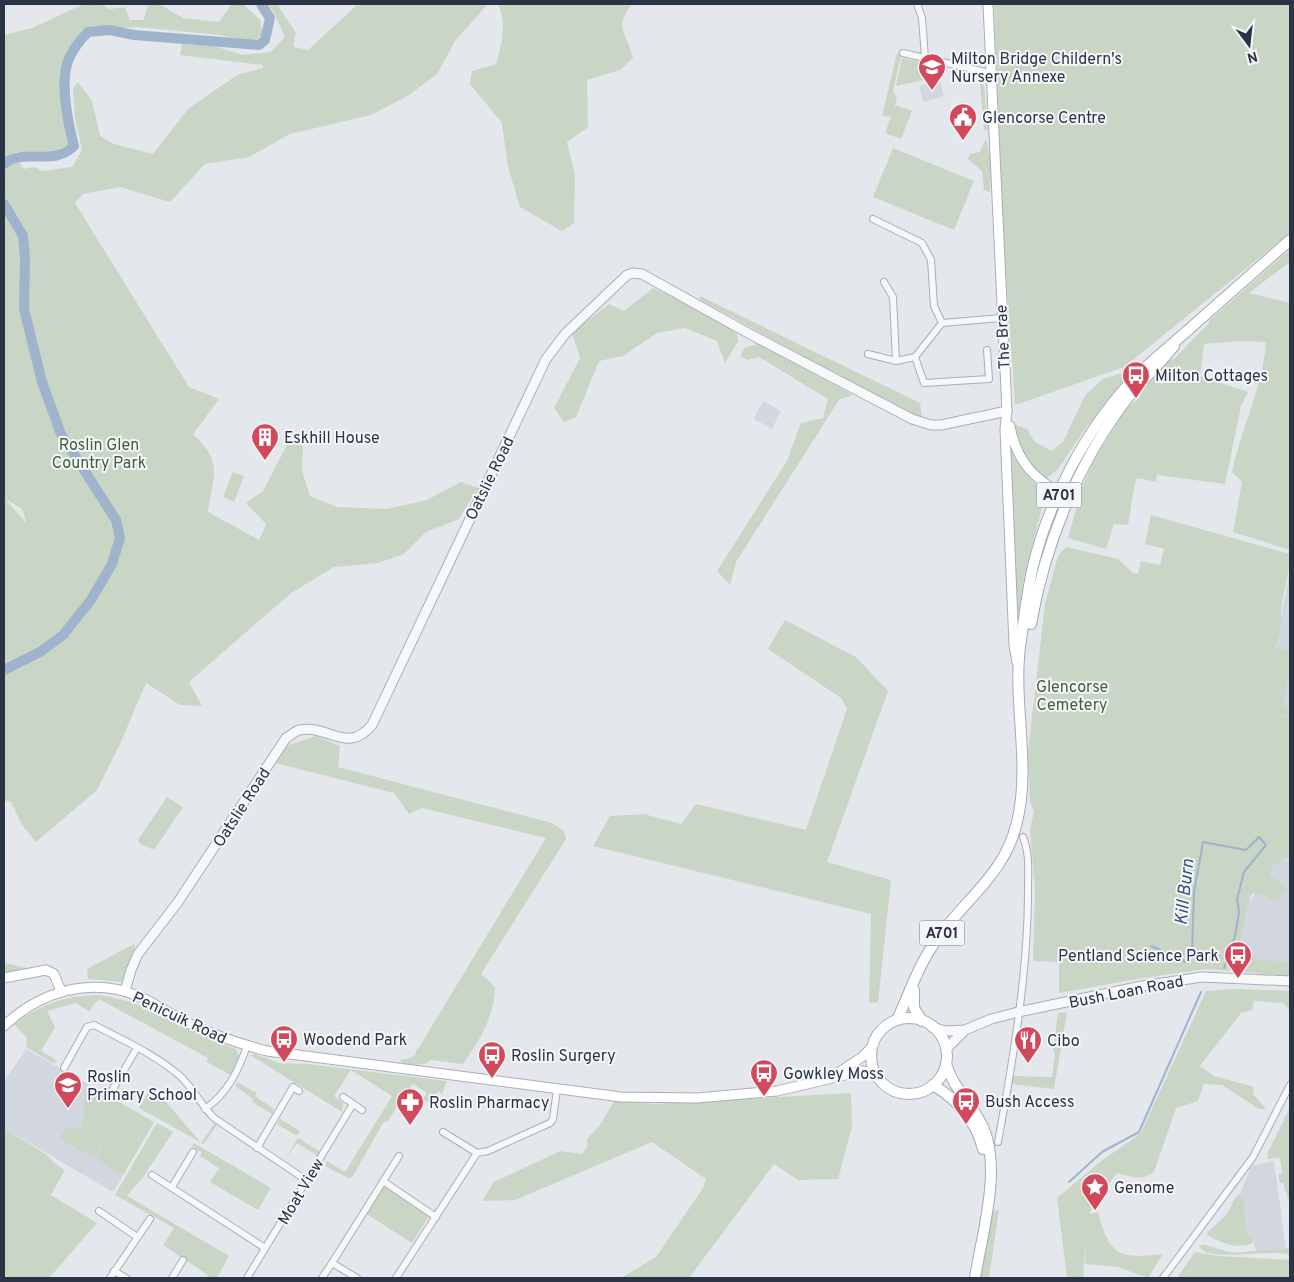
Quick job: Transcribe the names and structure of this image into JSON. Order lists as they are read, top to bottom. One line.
{"streets":{"main road":["The Brae","A701","Penicuik Road"],"street":["Oatslie Road","Bush Loan Road","Moat View"]},"crossings":[["The Brae","Oatslie Road"],["The Brae","A701"],["Oatslie Road","Penicuik Road"],["A701","Bush Loan Road"],["A701","Penicuik Road"],["Bush Loan Road","Penicuik Road"]],"water":["Kill Burn"],"parks":["Roslin Glen Country Park","Glencorse Cemetery"],"places":{"school or university":["Milton Bridge Childern's Nursery Annexe","Roslin Primary School"],"public building":["Glencorse Centre"],"bus stop":["Milton Cottages","Pentland Science Park","Woodend Park","Roslin Surgery","Gowkley Moss","Bush Access"],"building":["Eskhill House"],"restaurant":["Cibo"],"pharmacy":["Roslin Pharmacy"],"place":["Genome"]},"north":"bottom"}
